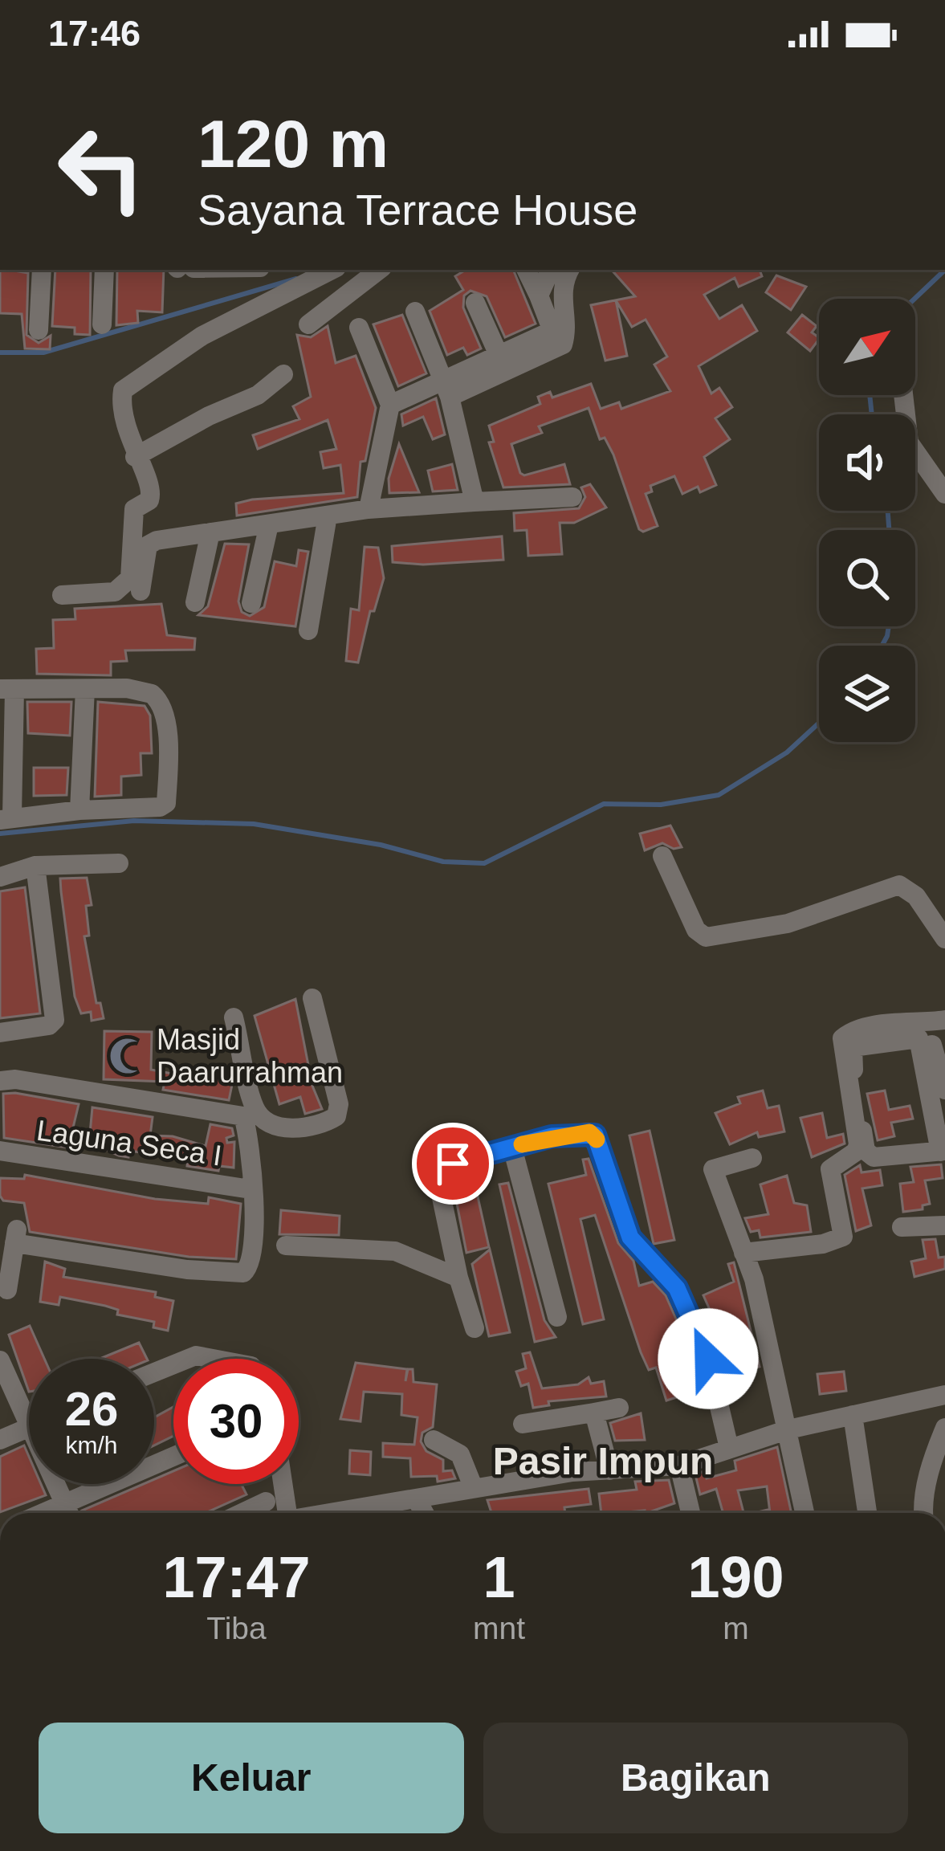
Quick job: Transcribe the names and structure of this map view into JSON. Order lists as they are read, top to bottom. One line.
{"streets":{"street":["Laguna Seca I"]},"districts":["Pasir Impun"],"places":{"mosque":["Masjid Daarurrahman"]},"north":"top right","page":{"status":"17:46","turn":["120 m","Sayana Terrace House"],"speed":"26 km/h","limit":"30","eta":["17:47","Tiba","1","mnt","190","m"],"buttons":["Keluar","Bagikan"]}}
